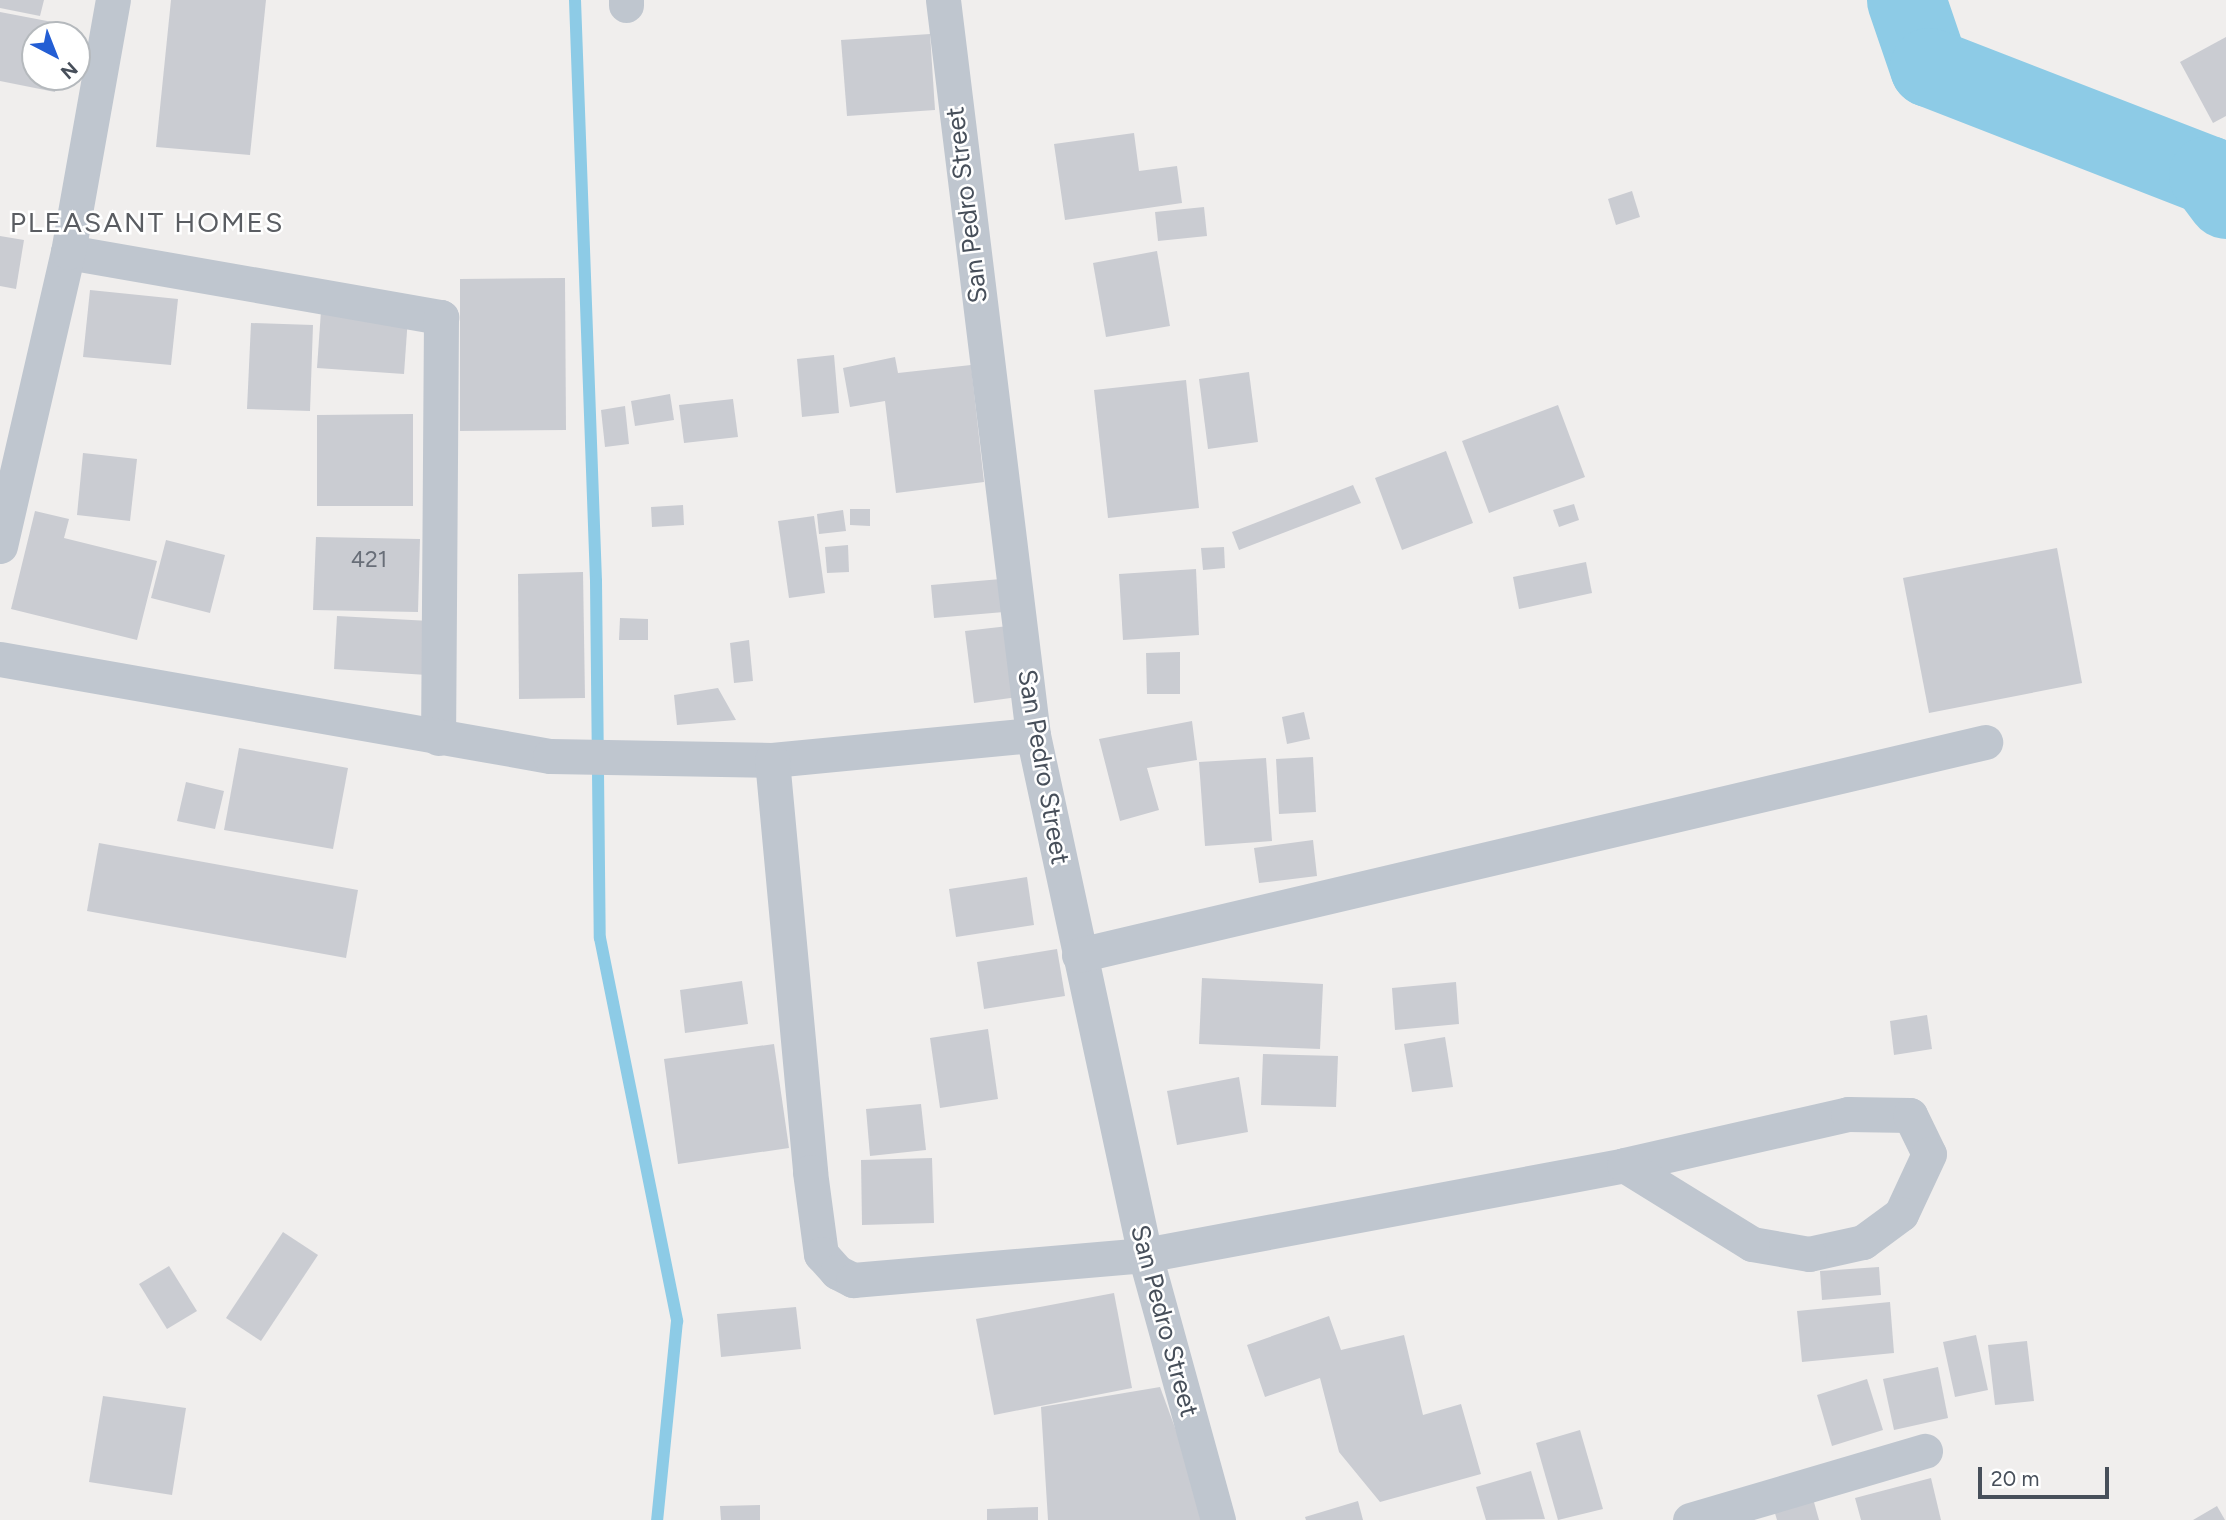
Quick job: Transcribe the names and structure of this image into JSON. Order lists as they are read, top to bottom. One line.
{"streets":{"street":["San Pedro Street"]},"districts":["PLEASANT HOMES"],"house_numbers":["421"],"scale_bar":"20 m","north":"bottom right"}
